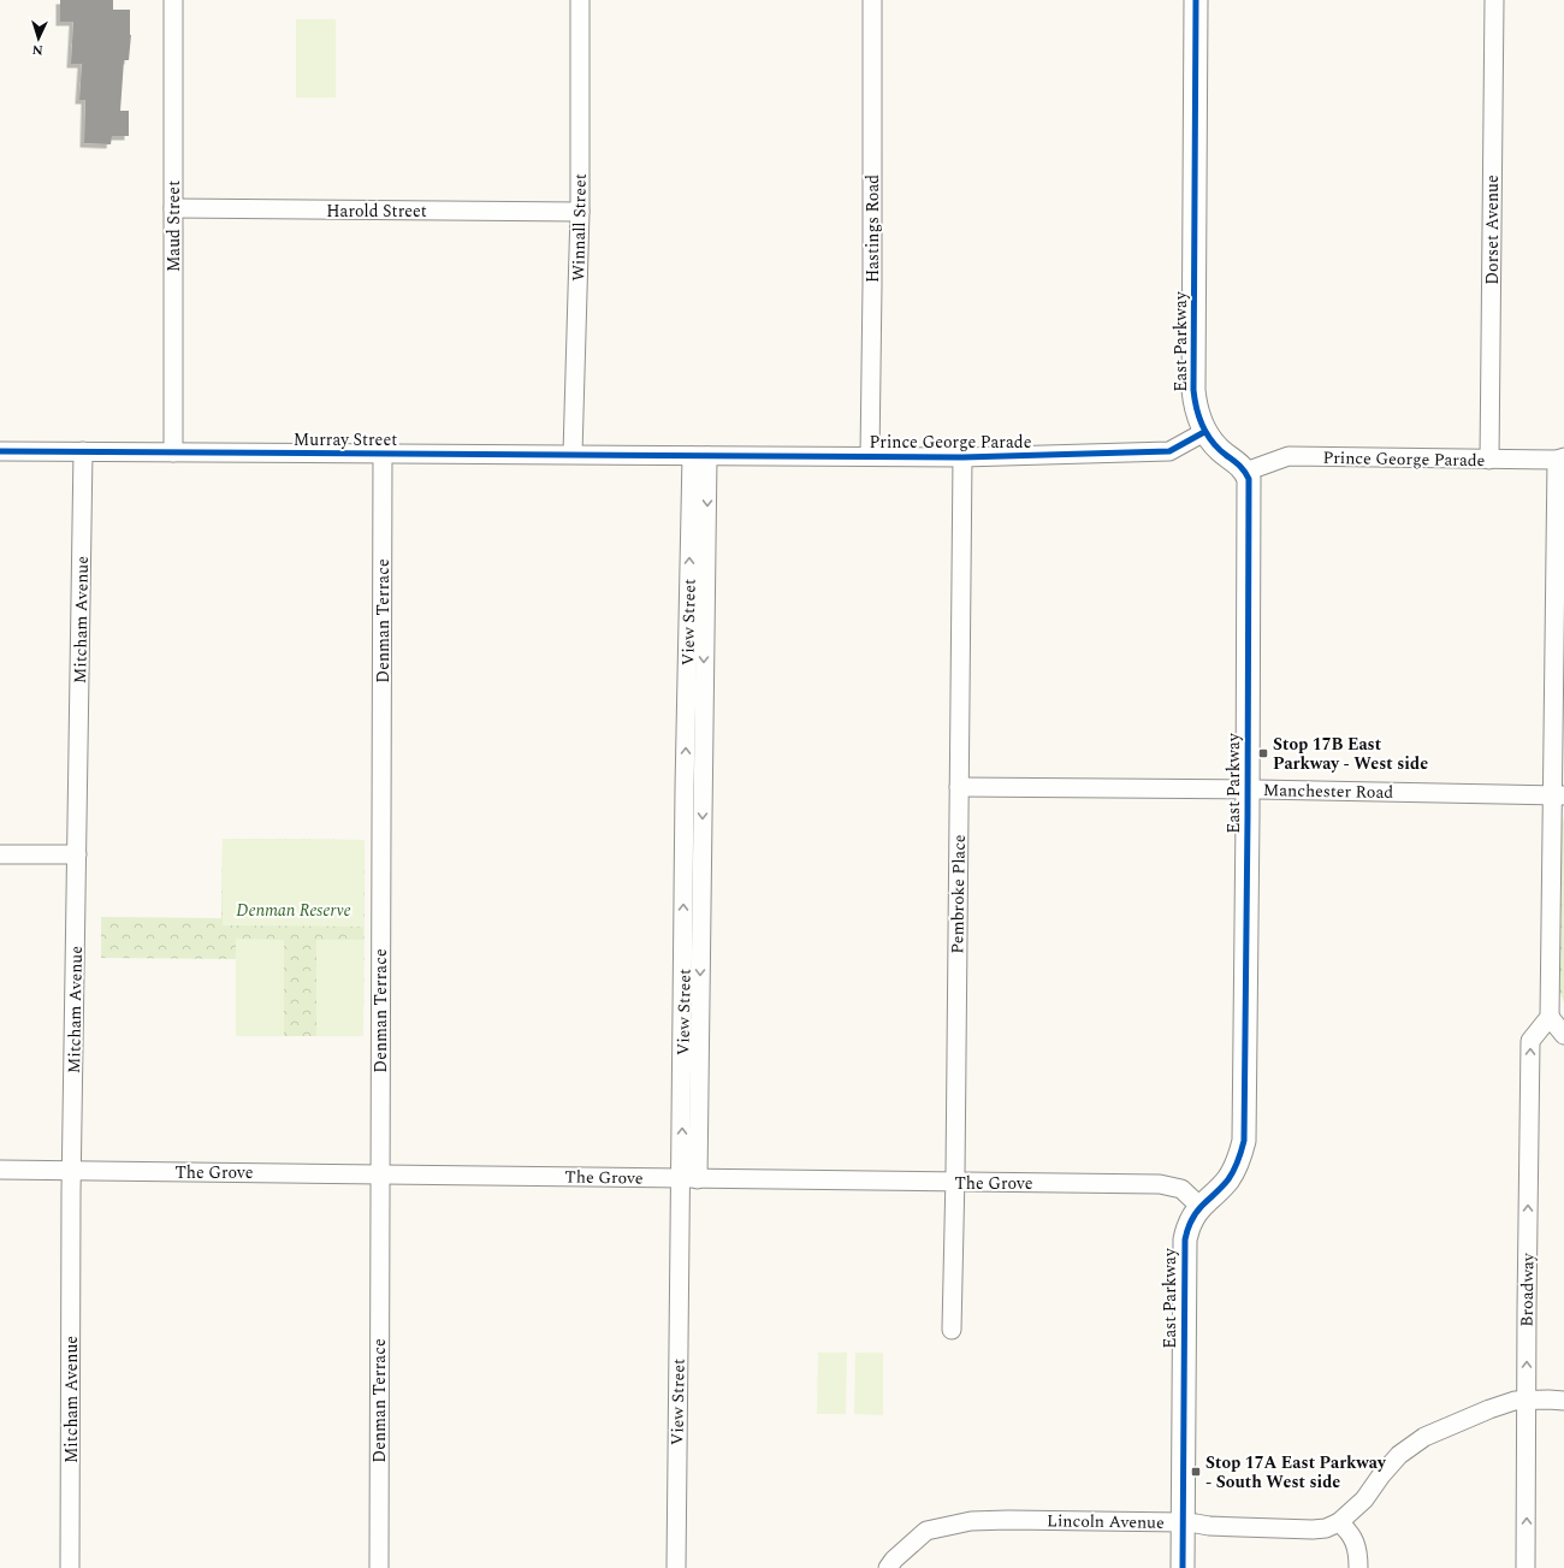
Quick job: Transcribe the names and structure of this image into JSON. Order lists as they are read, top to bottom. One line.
{"streets":{"street":["Harold Street","Maud Street","Winnall Street","Hastings Road","Dorset Avenue","East Parkway","Murray Street","Prince George Parade","Mitcham Avenue","Denman Terrace","View Street","Manchester Road","Pembroke Place","The Grove","Broadway","Lincoln Avenue"]},"crossings":[["Harold Street","Maud Street"],["Harold Street","Winnall Street"],["Maud Street","Murray Street"],["Winnall Street","Murray Street"],["Hastings Road","Prince George Parade"],["Dorset Avenue","Prince George Parade"],["East Parkway","Prince George Parade"],["East Parkway","Manchester Road"],["East Parkway","The Grove"],["East Parkway","Lincoln Avenue"],["Murray Street","Prince George Parade"],["Murray Street","Mitcham Avenue"],["Murray Street","Denman Terrace"],["Murray Street","View Street"],["Prince George Parade","View Street"],["Prince George Parade","Pembroke Place"],["Mitcham Avenue","The Grove"],["Denman Terrace","The Grove"],["View Street","The Grove"],["Manchester Road","Pembroke Place"],["Pembroke Place","The Grove"]],"one_way":["Broadway"],"parks":["Denman Reserve"],"places":{"transit":["Stop 17B East Parkway - West side","Stop 17A East Parkway - South West side"]},"north":"bottom"}
